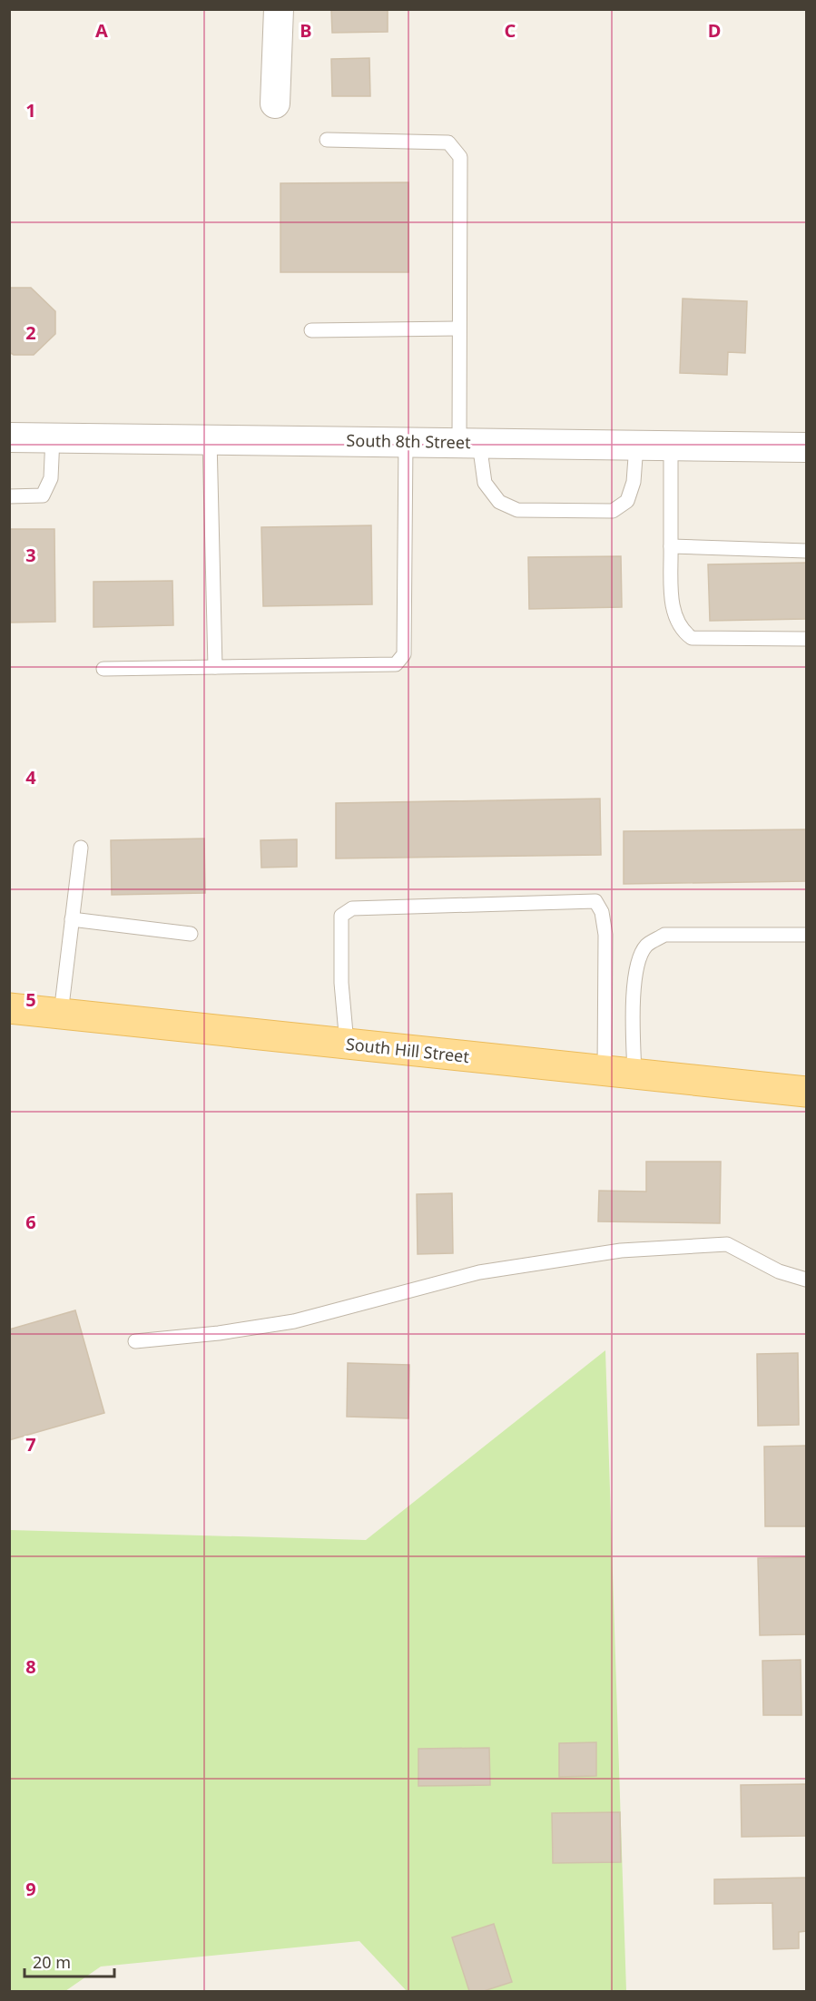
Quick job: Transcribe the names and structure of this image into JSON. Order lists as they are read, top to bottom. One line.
{"streets":{"main road":["South Hill Street"],"street":["South 8th Street"]},"scale_bar":"20 m","grid":{"columns":["A","B","C","D"],"rows":["1","2","3","4","5","6","7","8","9"]}}
